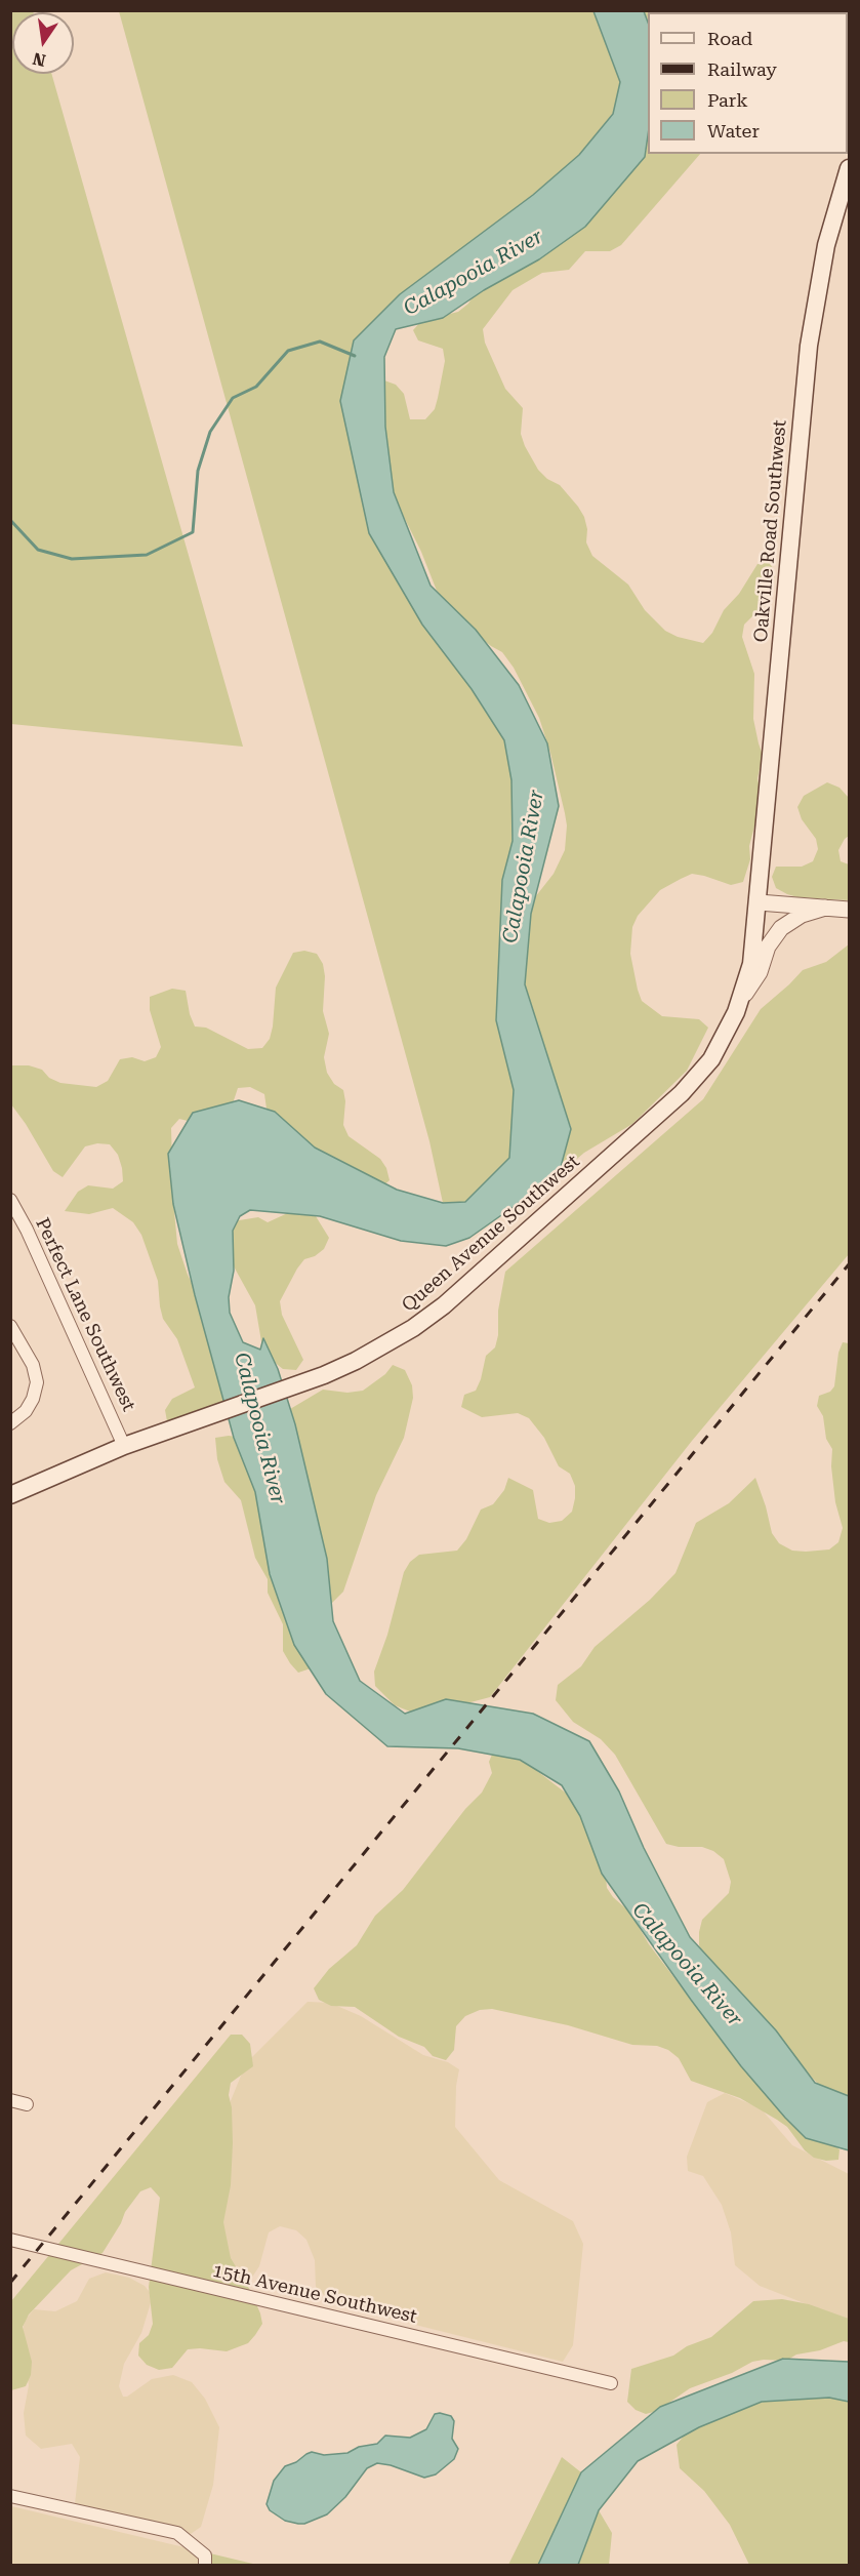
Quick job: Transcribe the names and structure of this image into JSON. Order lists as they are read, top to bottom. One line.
{"streets":{"main road":["Oakville Road Southwest","Queen Avenue Southwest"],"street":["Perfect Lane Southwest","15th Avenue Southwest"]},"crossings":[["Oakville Road Southwest","Queen Avenue Southwest"],["Queen Avenue Southwest","Perfect Lane Southwest"]],"water":["Calapooia River"],"legend":["Road","Railway","Park","Water"],"north":"bottom"}
